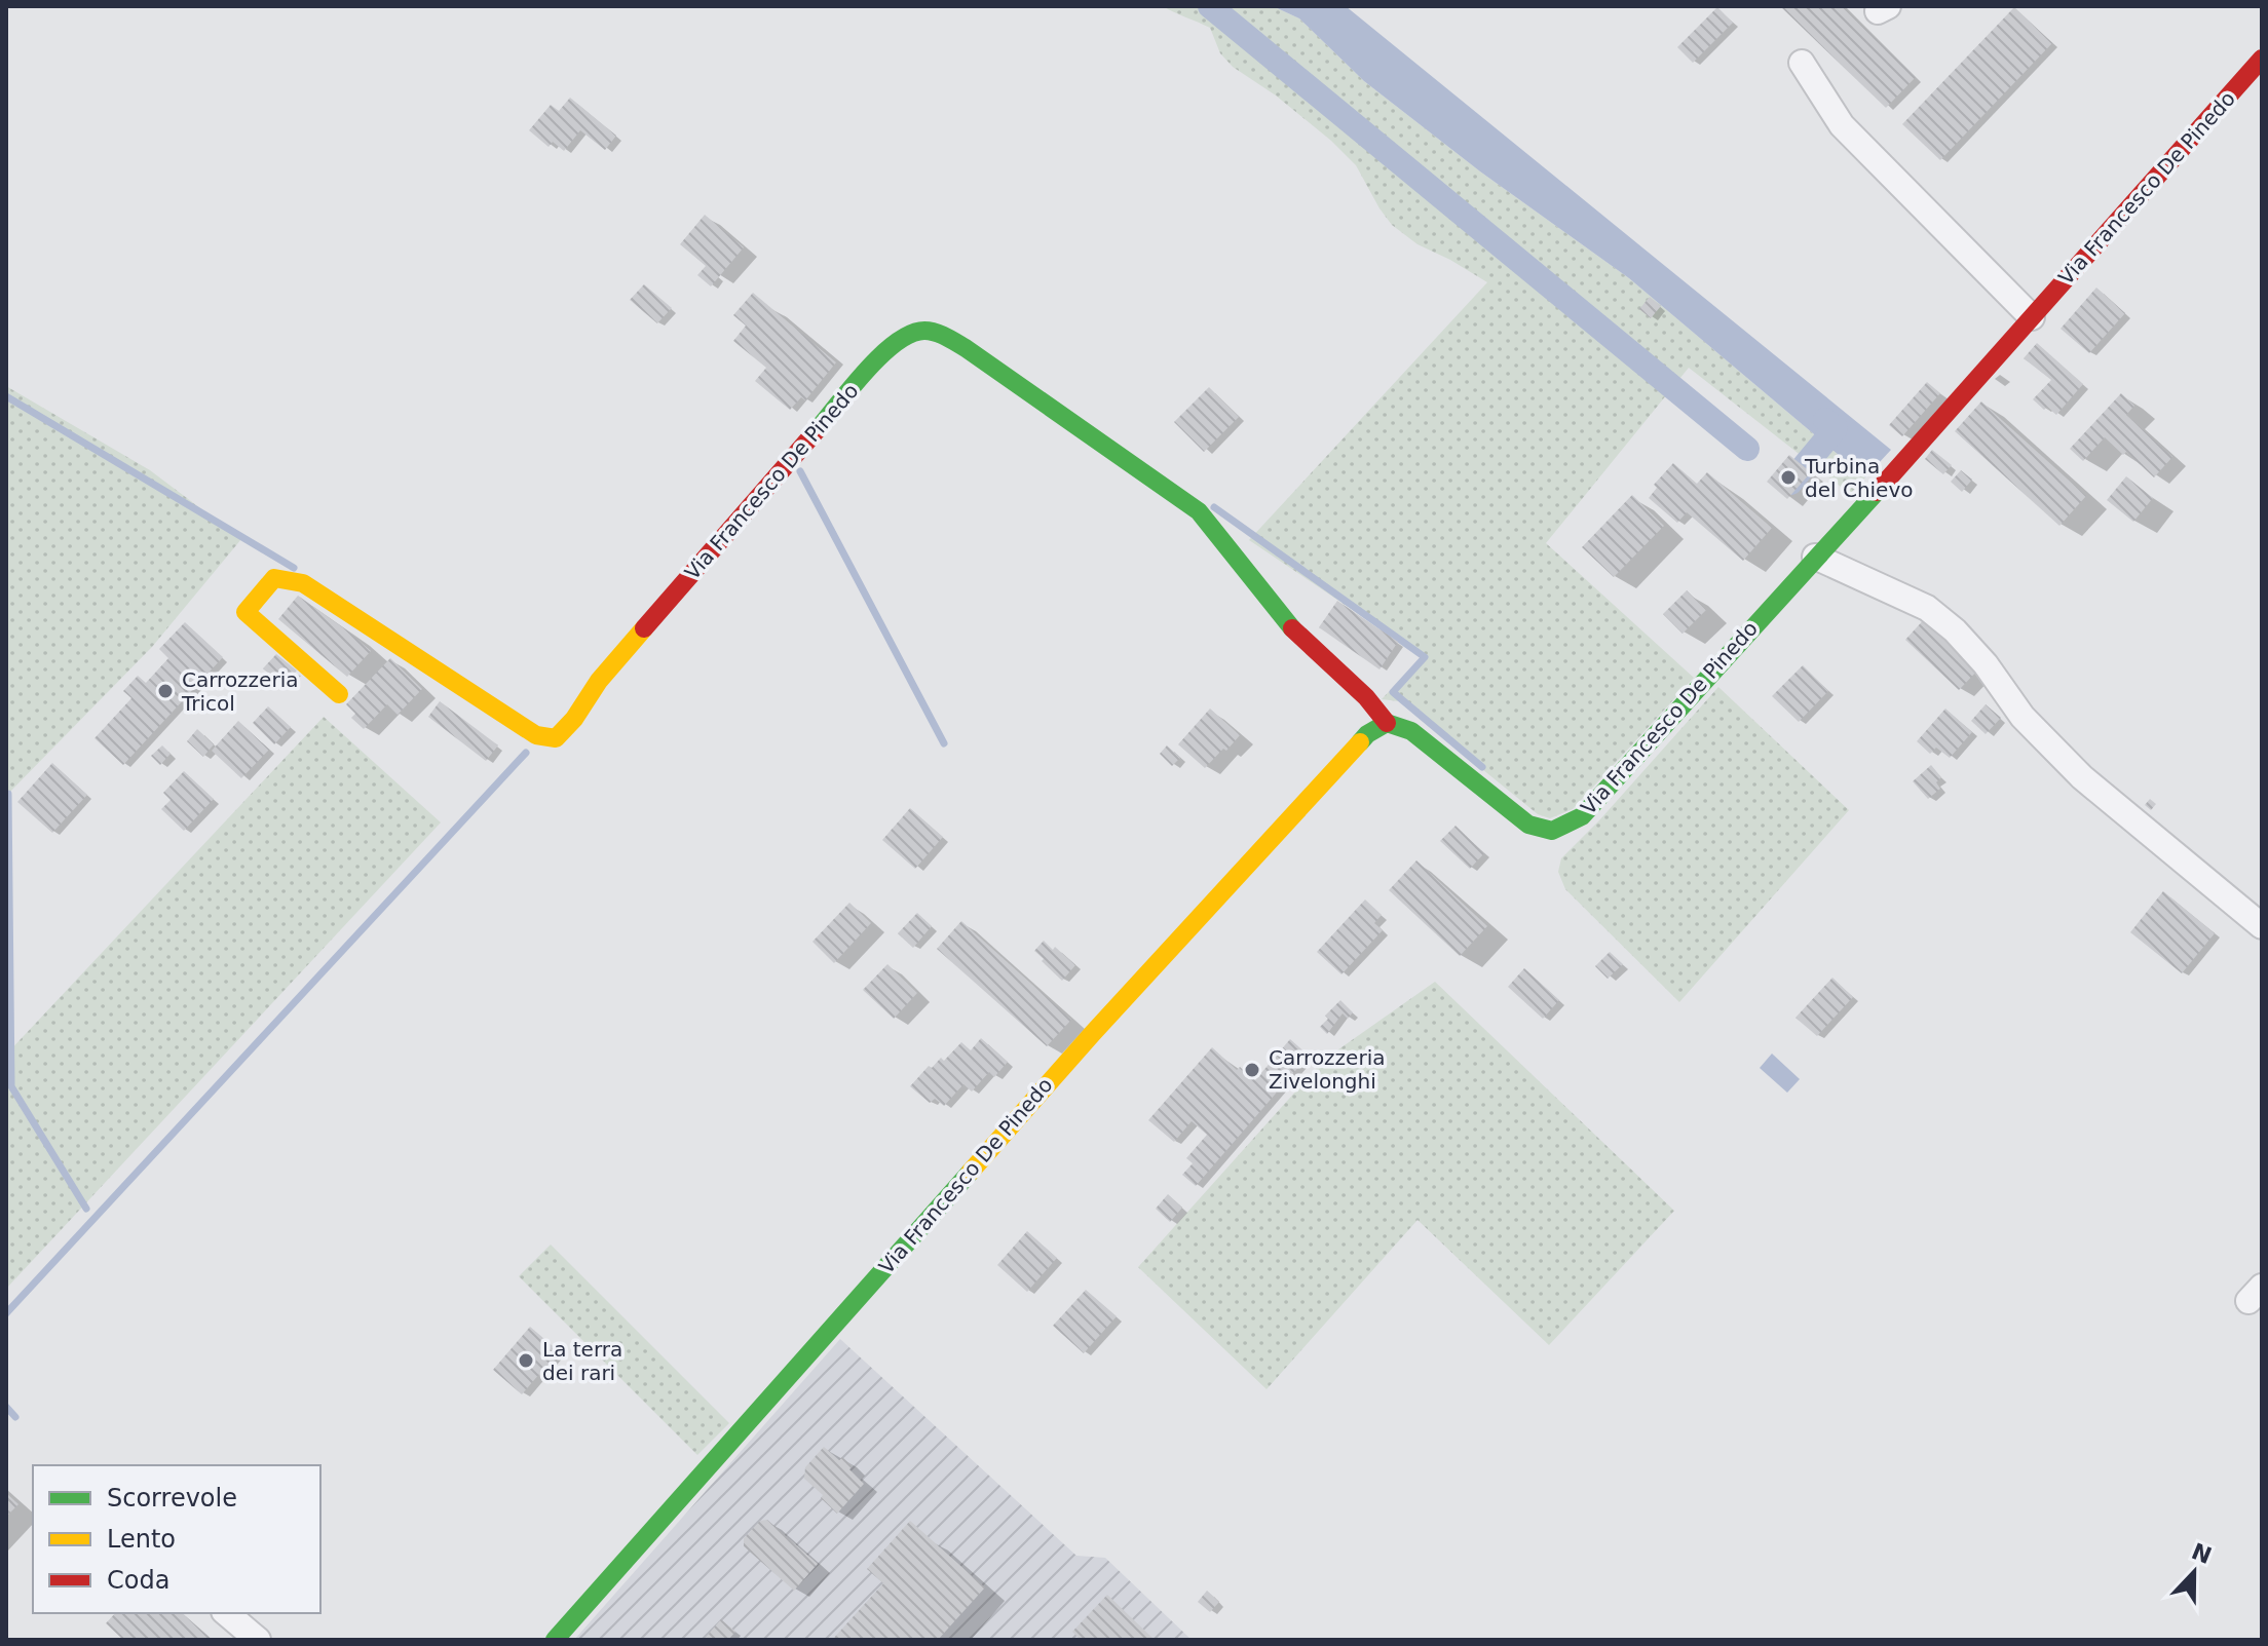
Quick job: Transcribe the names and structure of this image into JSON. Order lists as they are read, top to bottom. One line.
{"streets":{"street":["Via Francesco De Pinedo"]},"places":["Turbina del Chievo","Carrozzeria Tricol","Carrozzeria Zivelonghi","La terra dei rari"],"legend":["Scorrevole","Lento","Coda"],"north":"top"}
